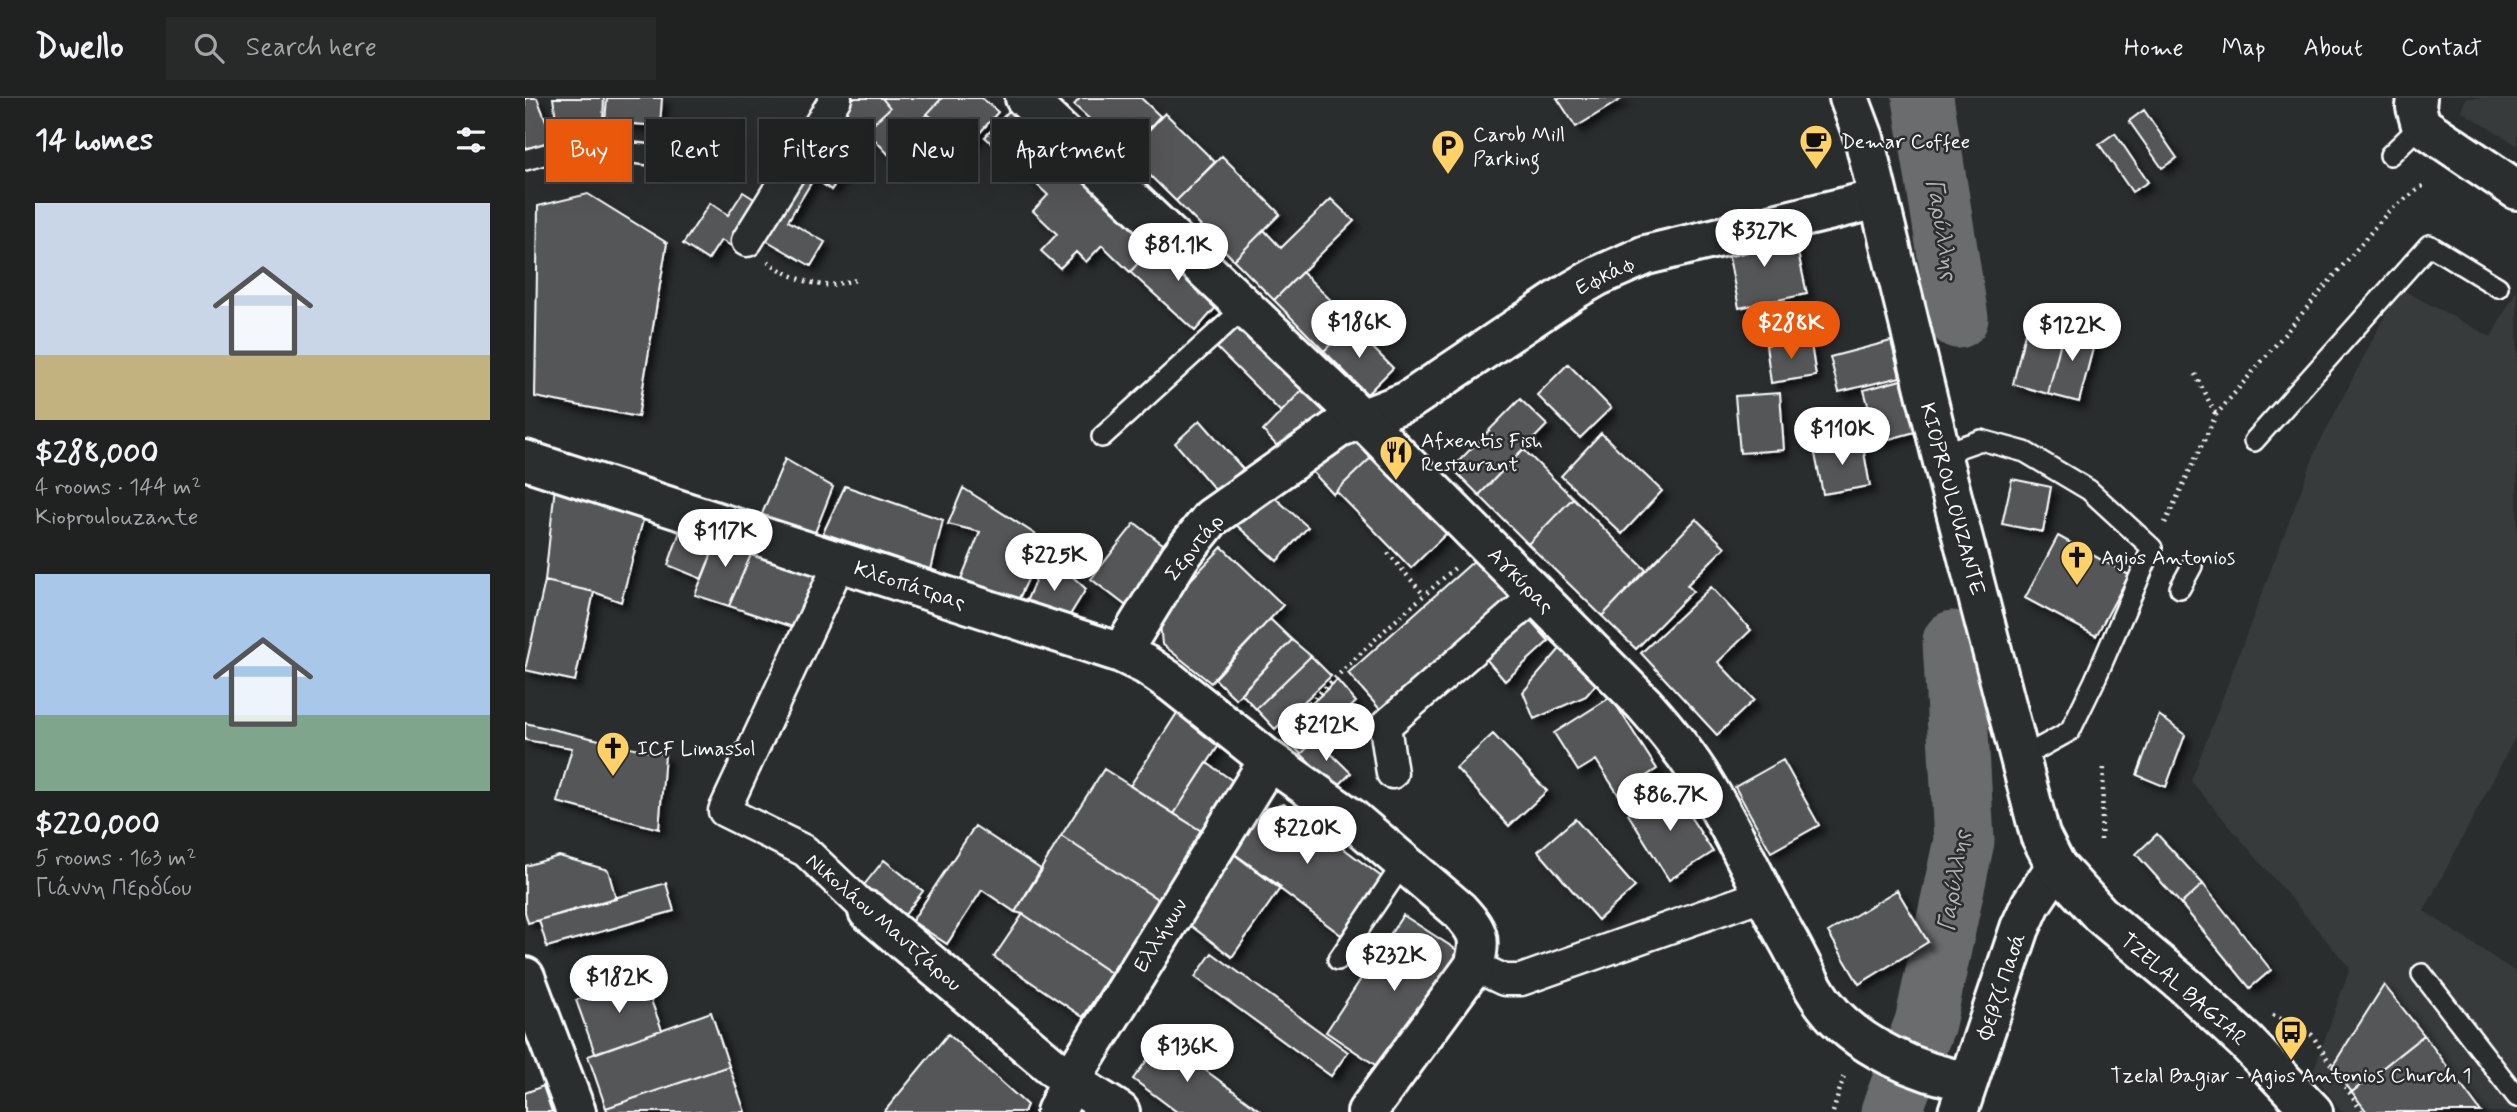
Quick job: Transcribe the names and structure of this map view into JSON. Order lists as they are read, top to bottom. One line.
{"streets":{"street":["Εφκάφ","KIOPROULOUZANTE","Σερντάρ","Αγκύρας","Κλεοπάτρας","Νικολάου Μαντζάρου","Ελλήνων","Φεβζί Πασά","TZELAL BAGIAR"]},"crossings":[["Εφκάφ","KIOPROULOUZANTE"],["Εφκάφ","Σερντάρ"],["Εφκάφ","Αγκύρας"],["KIOPROULOUZANTE","Φεβζί Πασά"],["KIOPROULOUZANTE","TZELAL BAGIAR"],["Σερντάρ","Αγκύρας"],["Σερντάρ","Κλεοπάτρας"],["Αγκύρας","Φεβζί Πασά"],["Κλεοπάτρας","Νικολάου Μαντζάρου"],["Κλεοπάτρας","Ελλήνων"],["Νικολάου Μαντζάρου","Ελλήνων"],["Φεβζί Πασά","TZELAL BAGIAR"]],"water":["Γαρύλλης"],"places":{"cafe":["Demar Coffee"],"parking":["Carob Mill Parking"],"restaurant":["Afxentis Fish Restaurant"],"church":["Agios Antonios","ICF Limassol"],"bus stop":["Tzelal Bagiar - Agios Antonios Church 1"]},"page":{"header":"Dwello","search":"Search here","nav":["Home","Map","About","Contact"],"heading":"14 homes","chip":["Buy","Rent","Filters","New","Apartment"],"list":[{"name":"$288,000","note":"4 rooms · 144 m² · Kioproulouzante"},{"name":"$220,000","note":"5 rooms · 163 m² · Γιάννη Περδίου"}],"price":["$327K","$81.1K","$186K","$288K","$122K","$110K","$117K","$225K","$212K","$86.7K","$220K","$232K","$182K","$136K"]}}
